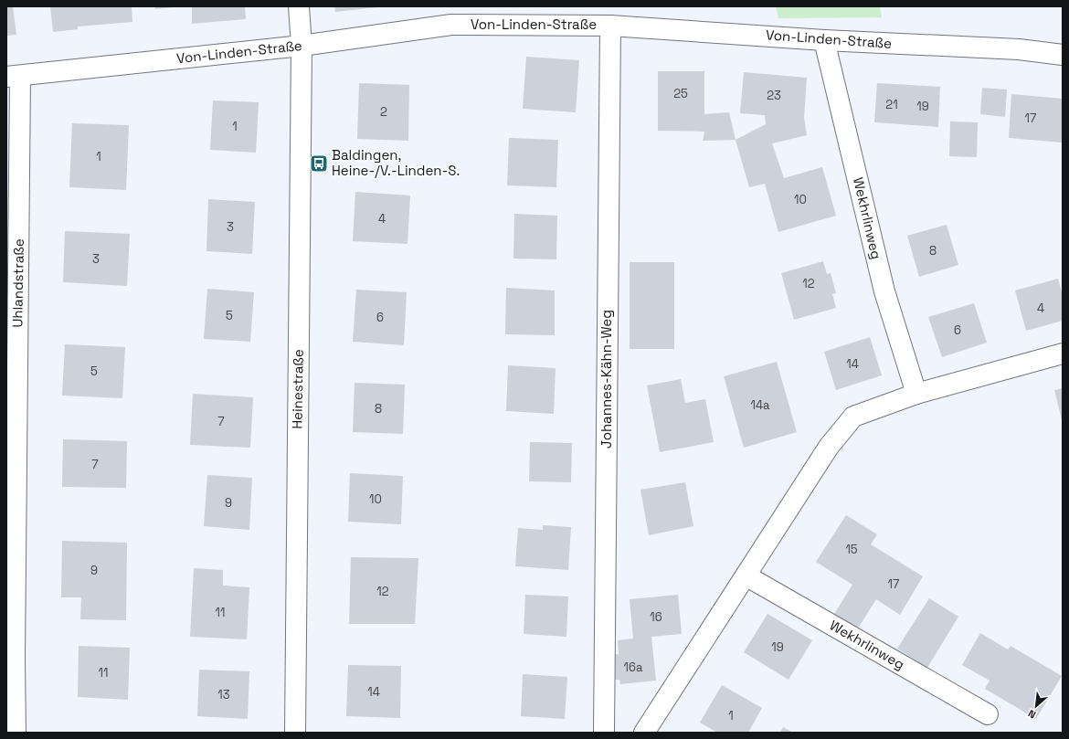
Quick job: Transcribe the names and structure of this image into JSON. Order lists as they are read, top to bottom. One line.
{"streets":{"street":["Von-Linden-Straße","Wekhrlinweg","Uhlandstraße","Johannes-Kähn-Weg","Heinestraße"]},"crossings":[["Von-Linden-Straße","Wekhrlinweg"],["Von-Linden-Straße","Uhlandstraße"],["Von-Linden-Straße","Johannes-Kähn-Weg"],["Von-Linden-Straße","Heinestraße"]],"places":{"bus stop":["Baldingen, Heine-/V.-Linden-S."]},"house_numbers":["25","23","21","19","2","17","1","1","10","4","3","8","3","12","4","5","6","6","14","5","14a","8","7","7","10","9","15","9","17","12","11","16","19","16a","11","14","13","1"],"north":"bottom left"}
